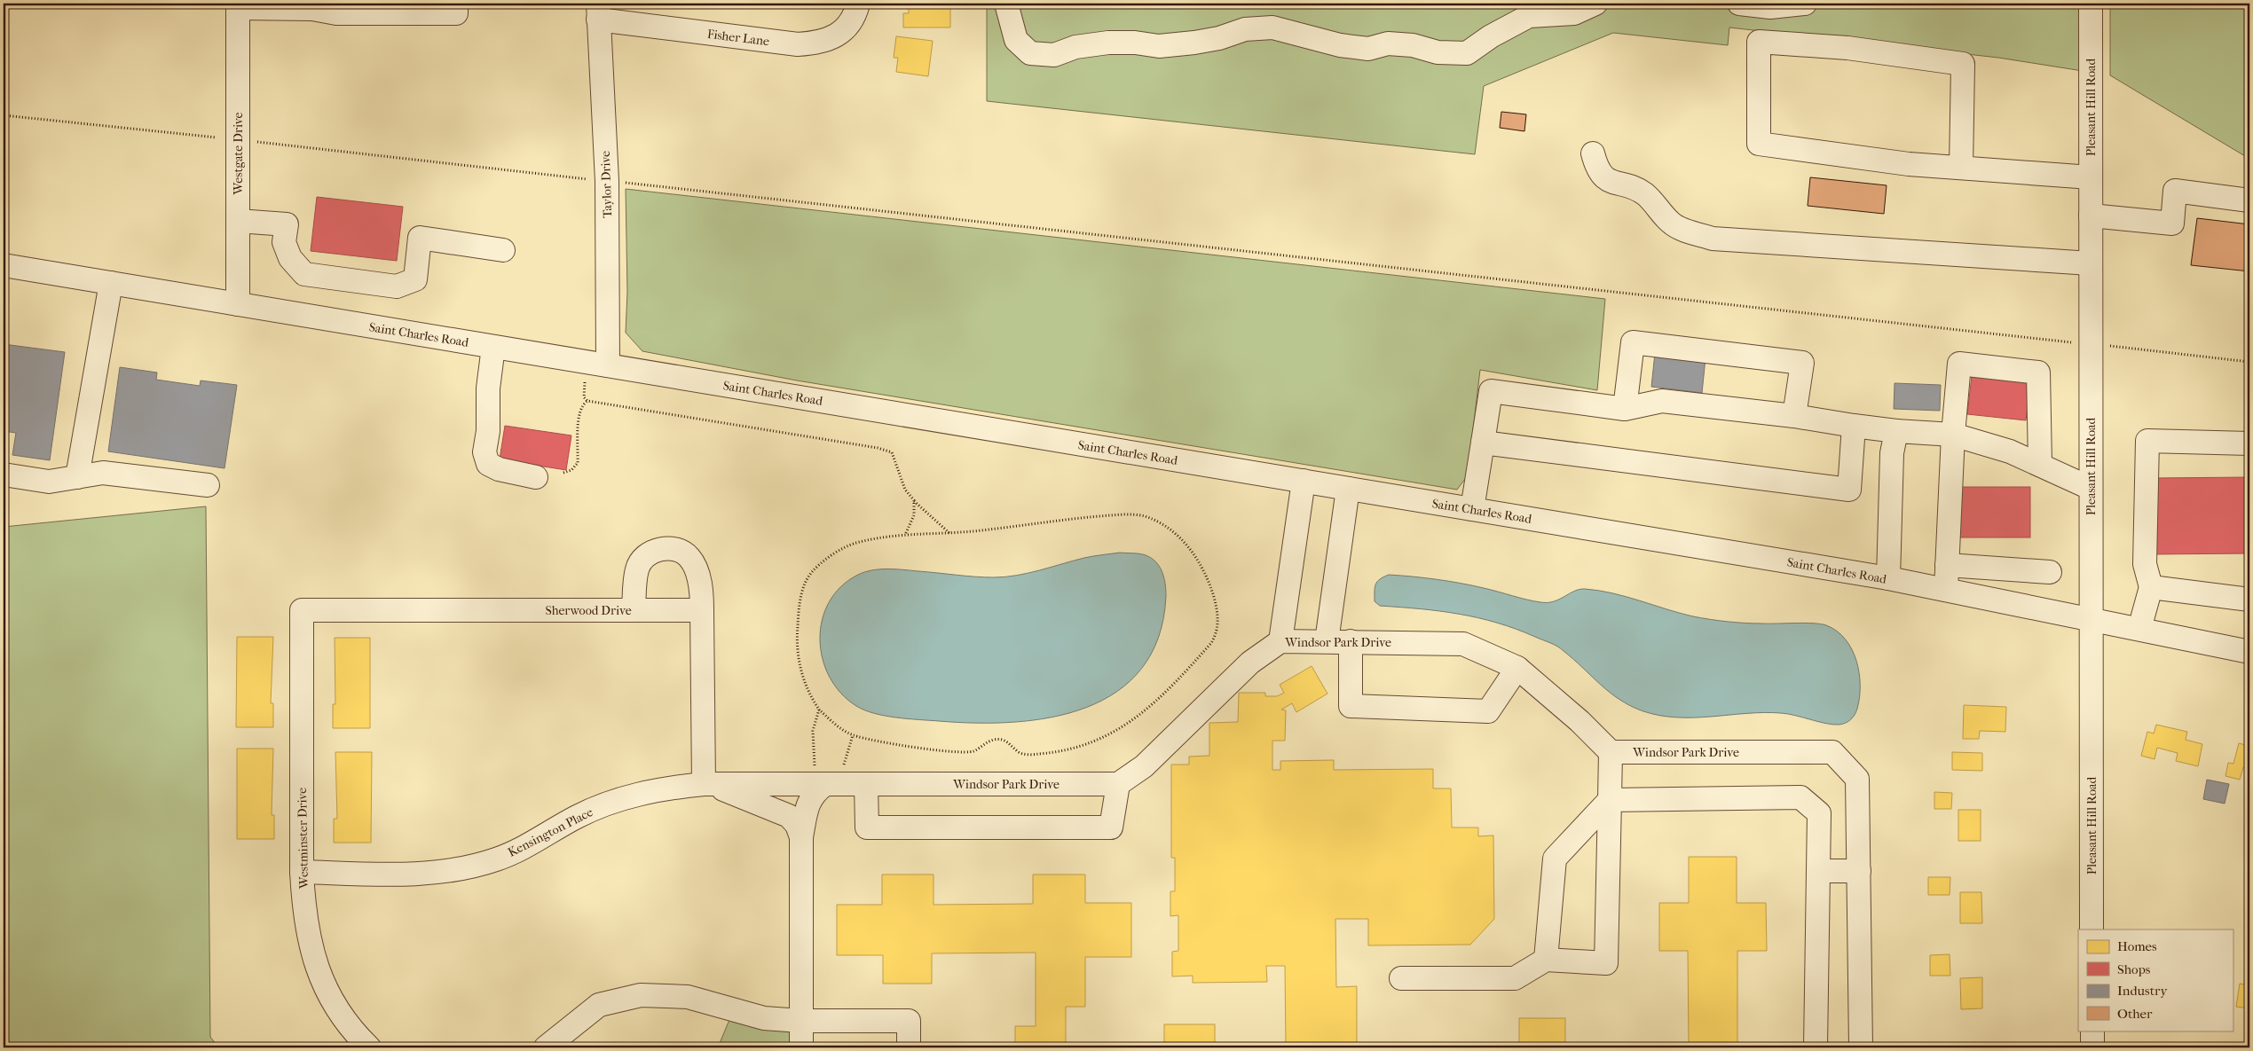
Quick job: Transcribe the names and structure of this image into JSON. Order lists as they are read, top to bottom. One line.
{"streets":{"street":["Fisher Lane","Pleasant Hill Road","Westgate Drive","Taylor Drive","Saint Charles Road","Sherwood Drive","Windsor Park Drive","Kensington Place","Westminster Drive"]},"crossings":[["Fisher Lane","Taylor Drive"],["Pleasant Hill Road","Saint Charles Road"],["Westgate Drive","Saint Charles Road"],["Taylor Drive","Saint Charles Road"],["Sherwood Drive","Westminster Drive"],["Windsor Park Drive","Kensington Place"],["Kensington Place","Westminster Drive"]],"legend":["Homes","Shops","Industry","Other"]}
